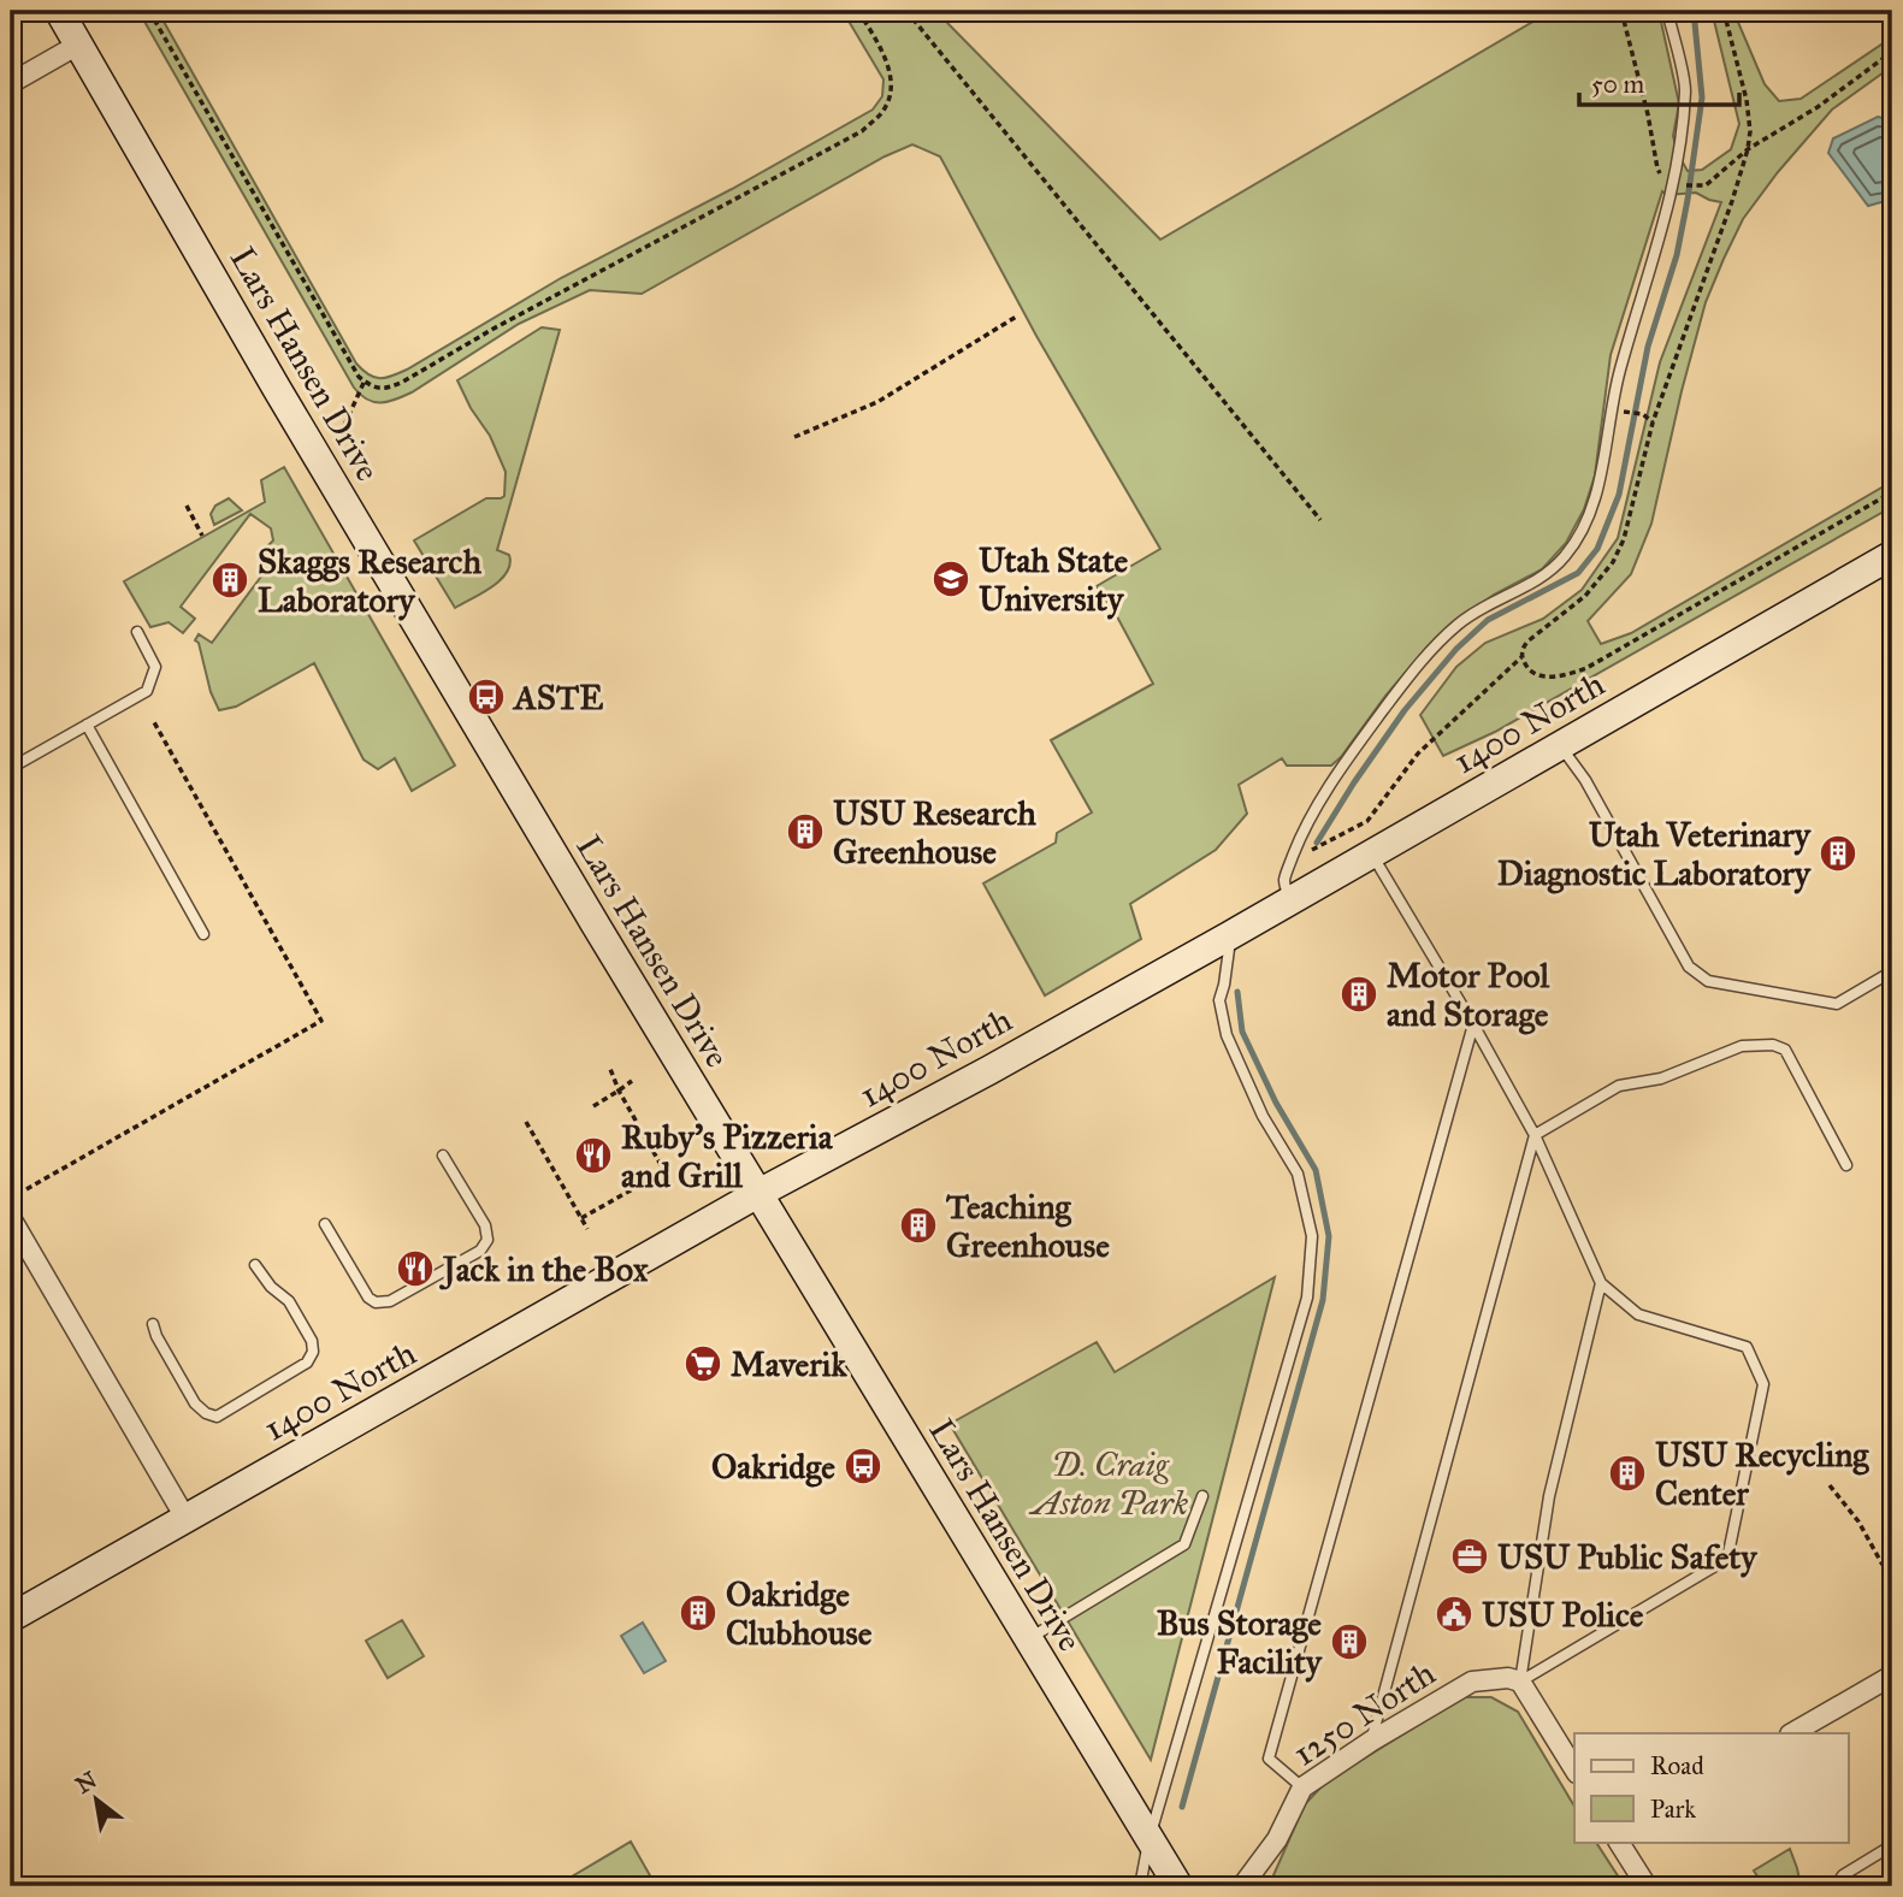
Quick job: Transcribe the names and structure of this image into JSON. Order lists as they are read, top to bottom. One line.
{"streets":{"main road":["Lars Hansen Drive","1400 North"],"street":["1250 North"]},"crossings":[["Lars Hansen Drive","1400 North"]],"parks":["D. Craig Aston Park"],"places":{"school or university":["Utah State University"],"building":["Skaggs Research Laboratory","USU Research Greenhouse","Utah Veterinary Diagnostic Laboratory","Motor Pool and Storage","Teaching Greenhouse","USU Recycling Center","Oakridge Clubhouse","Bus Storage Facility"],"bus stop":["ASTE","Oakridge"],"restaurant":["Ruby's Pizzeria and Grill","Jack in the Box"],"supermarket":["Maverik"],"office":["USU Public Safety"],"public building":["USU Police"]},"legend":["Road","Park"],"scale_bar":"50 m","north":"top left"}
